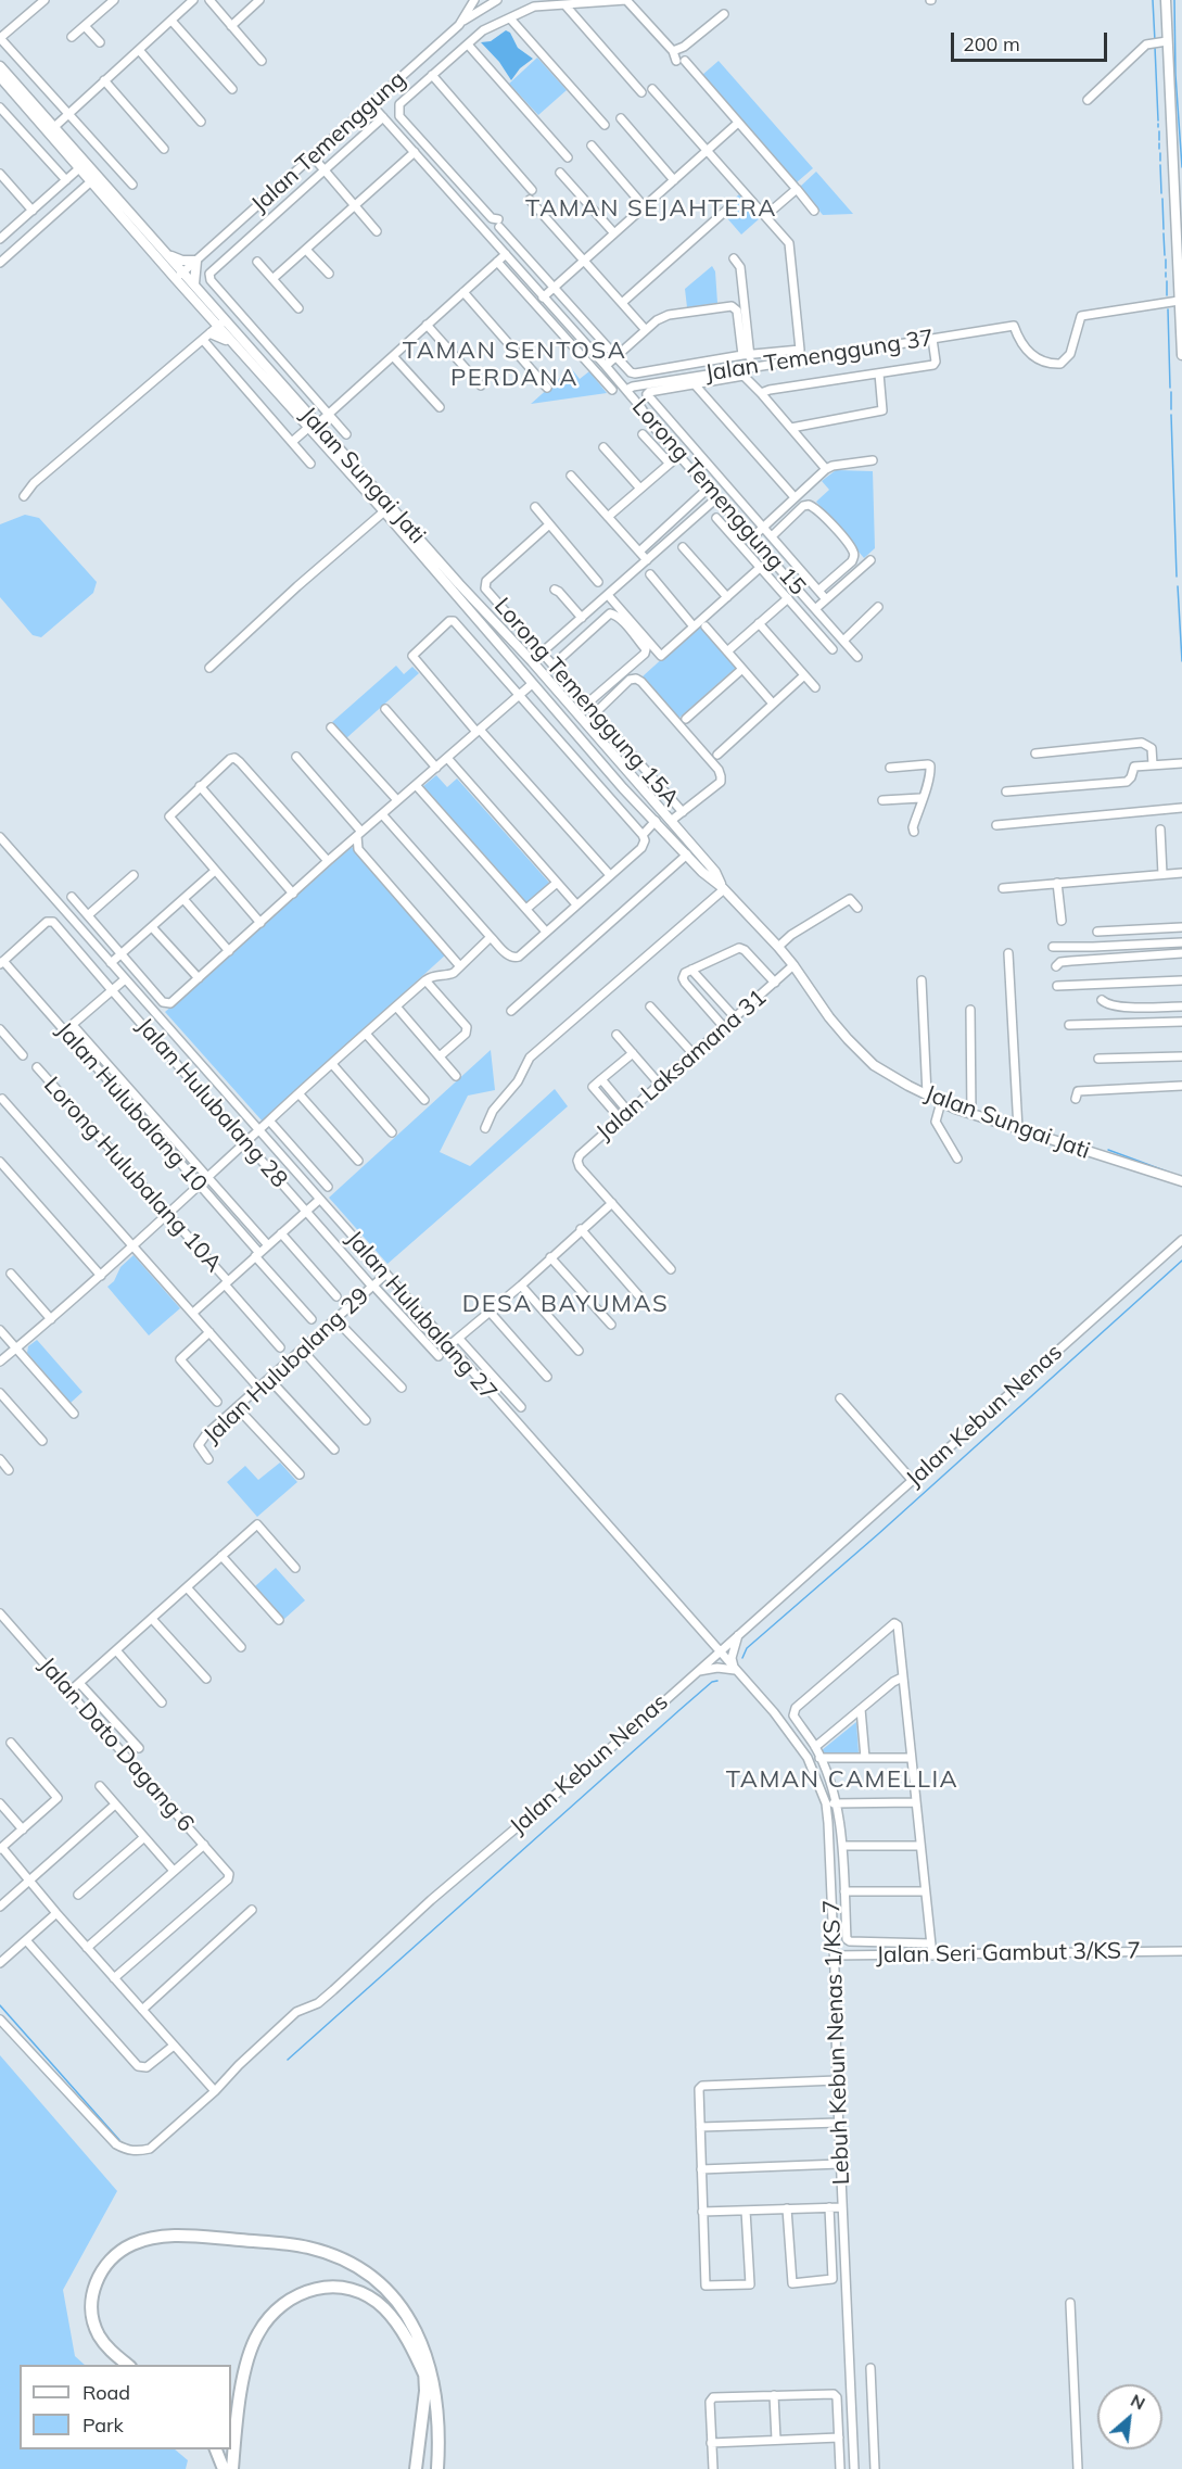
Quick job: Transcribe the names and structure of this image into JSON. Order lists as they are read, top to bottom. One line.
{"streets":{"main road":["Jalan Sungai Jati"],"street":["Jalan Temenggung","Jalan Temenggung 37","Lorong Temenggung 15","Lorong Temenggung 15A","Jalan Laksamana 31","Jalan Hulubalang 28","Jalan Hulubalang 10","Lorong Hulubalang 10A","Jalan Hulubalang 27","Jalan Hulubalang 29","Jalan Kebun Nenas","Jalan Dato Dagang 6","Jalan Seri Gambut 3/KS 7","Lebuh Kebun Nenas 1/KS 7"]},"crossings":[["Jalan Temenggung","Jalan Sungai Jati"],["Jalan Temenggung","Lorong Temenggung 15"],["Jalan Temenggung 37","Lorong Temenggung 15"],["Jalan Sungai Jati","Lorong Temenggung 15A"],["Jalan Sungai Jati","Jalan Laksamana 31"],["Jalan Hulubalang 28","Jalan Hulubalang 10"],["Jalan Hulubalang 28","Jalan Hulubalang 29"],["Jalan Hulubalang 27","Jalan Hulubalang 29"],["Jalan Hulubalang 27","Jalan Kebun Nenas"],["Jalan Hulubalang 27","Lebuh Kebun Nenas 1/KS 7"],["Jalan Kebun Nenas","Lebuh Kebun Nenas 1/KS 7"],["Jalan Seri Gambut 3/KS 7","Lebuh Kebun Nenas 1/KS 7"]],"districts":["TAMAN SEJAHTERA","TAMAN SENTOSA PERDANA","DESA BAYUMAS","TAMAN CAMELLIA"],"legend":["Road","Park"],"scale_bar":"200 m","north":"top right"}
